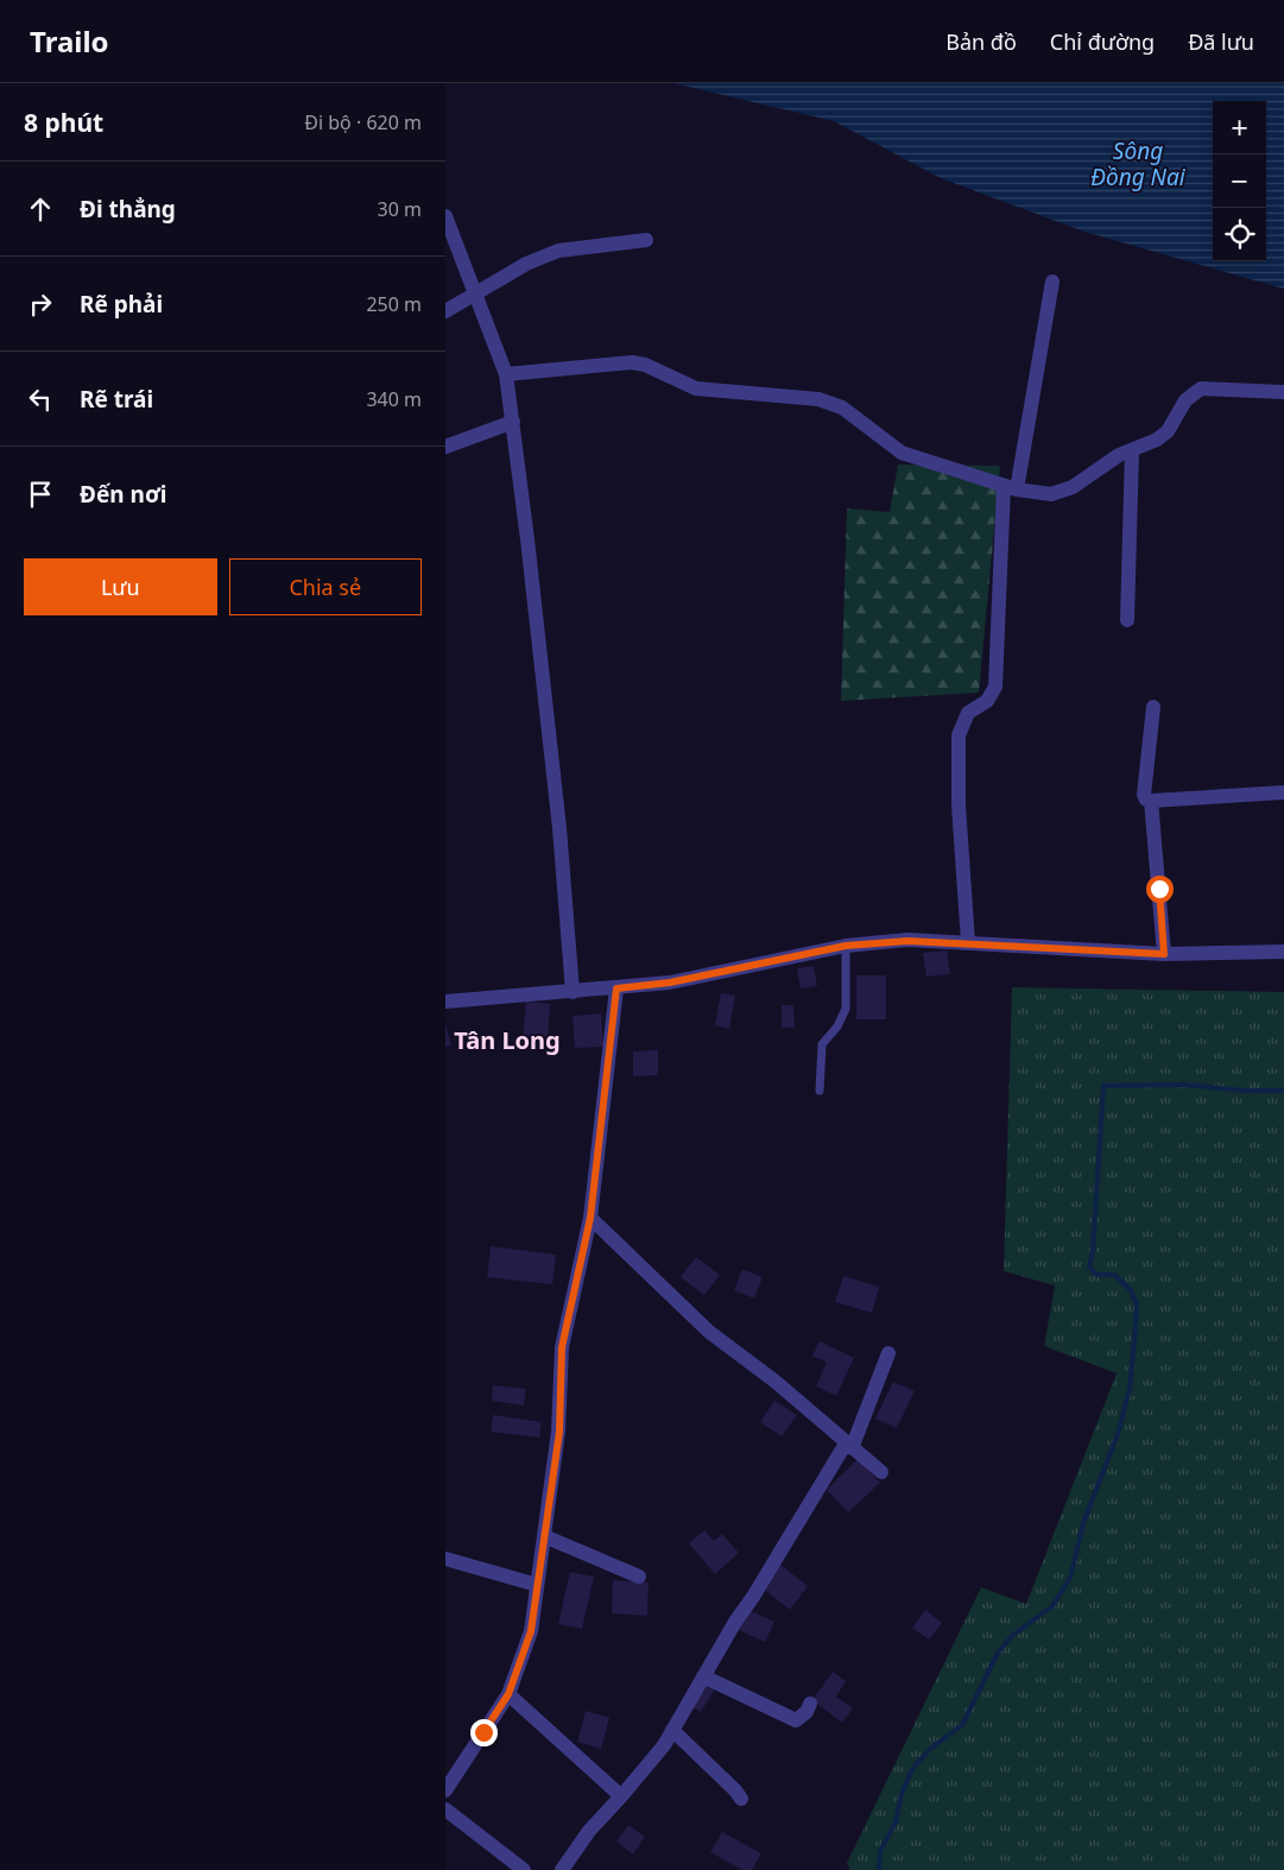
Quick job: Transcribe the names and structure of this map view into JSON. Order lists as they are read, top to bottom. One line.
{"districts":["Tân Long"],"water":["Sông Đồng Nai"],"page":{"header":"Trailo","nav":["Bản đồ","Chỉ đường","Đã lưu"],"heading":["8 phút","Đi bộ · 620 m"],"map_buttons":["+","−"],"list":[["Đi thẳng","30 m"],["Rẽ phải","250 m"],["Rẽ trái","340 m"],"Đến nơi"],"buttons":["Lưu","Chia sẻ"]}}
